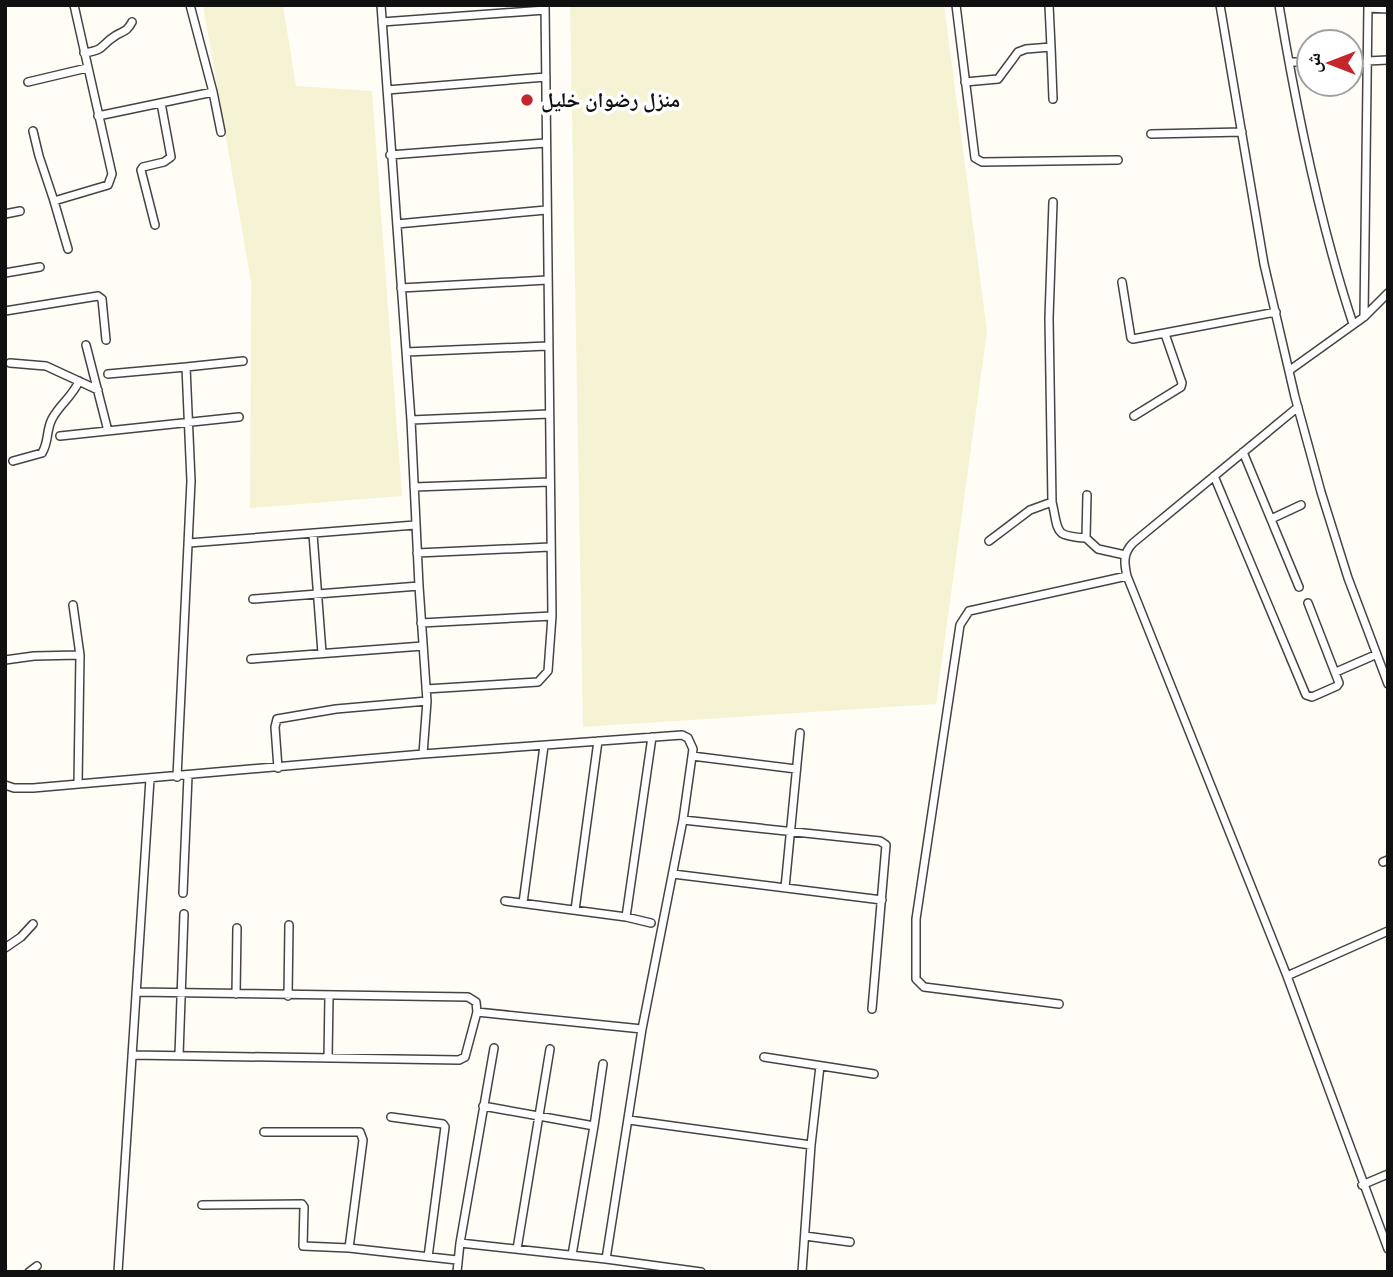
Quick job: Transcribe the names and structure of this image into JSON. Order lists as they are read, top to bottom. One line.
{"places":["منزل رضوان خليل"],"north":"left"}
